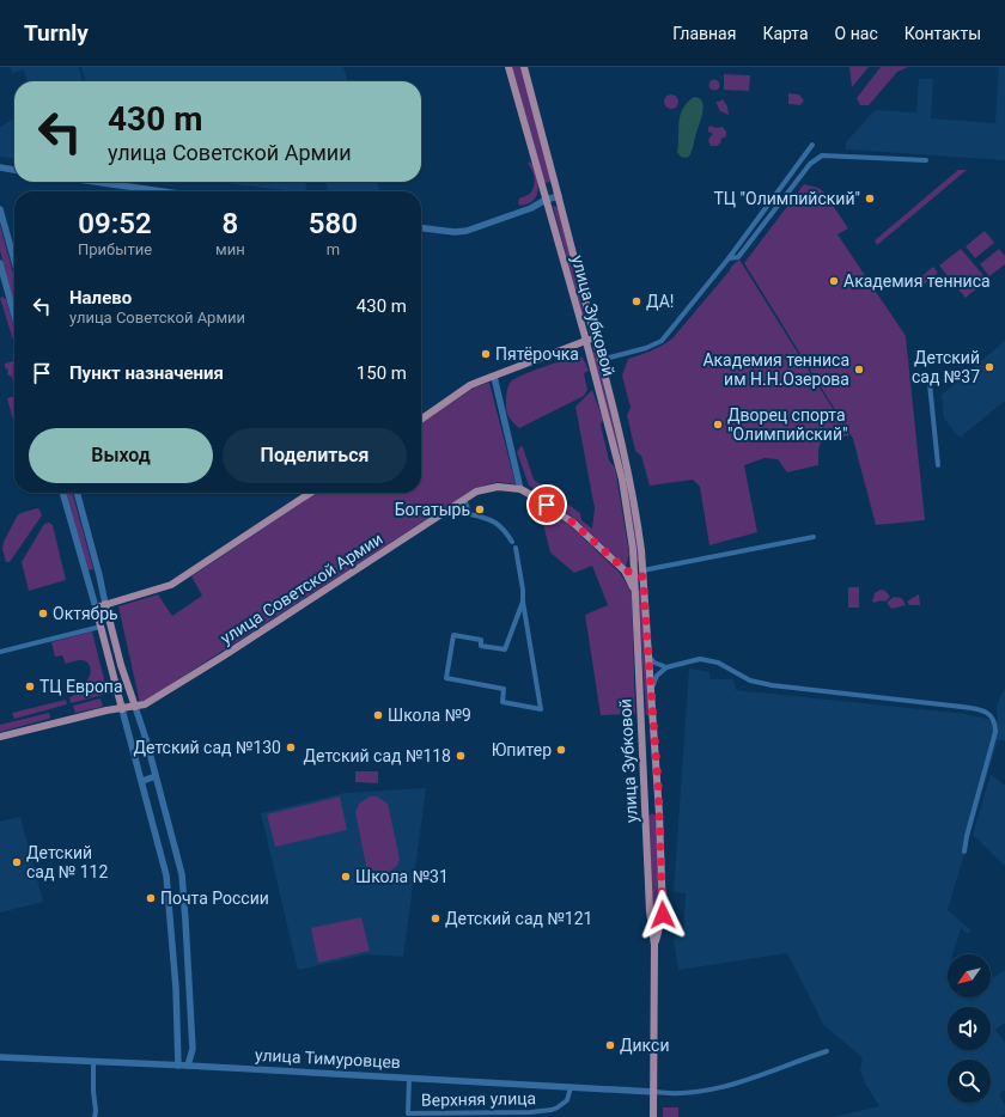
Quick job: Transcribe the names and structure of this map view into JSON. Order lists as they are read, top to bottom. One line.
{"streets":{"main road":["улица Зубковой","улица Советской Армии"],"street":["улица Тимуровцев","Верхняя улица"]},"crossings":[["улица Зубковой","улица Советской Армии"],["улица Зубковой","улица Тимуровцев"],["улица Тимуровцев","Верхняя улица"]],"places":["ТЦ \"Олимпийский\"","Академия тенниса","ДА!","Пятёрочка","Детский сад №37","Академия тенниса им Н.Н.Озерова","Дворец спорта \"Олимпийский\"","Богатырь","Октябрь","ТЦ Европа","Школа №9","Детский сад №130","Юпитер","Детский сад №118","Детский сад № 112","Школа №31","Почта России","Детский сад №121","Дикси"],"north":"bottom left","page":{"header":"Turnly","nav":["Главная","Карта","О нас","Контакты"],"turn":["430 m","улица Советской Армии"],"eta":["09:52","Прибытие","8","мин","580","m"],"list":[{"name":"Налево","note":"улица Советской Армии","value":"430 m"},{"name":"Пункт назначения","value":"150 m"}],"buttons":["Выход","Поделиться"]}}
